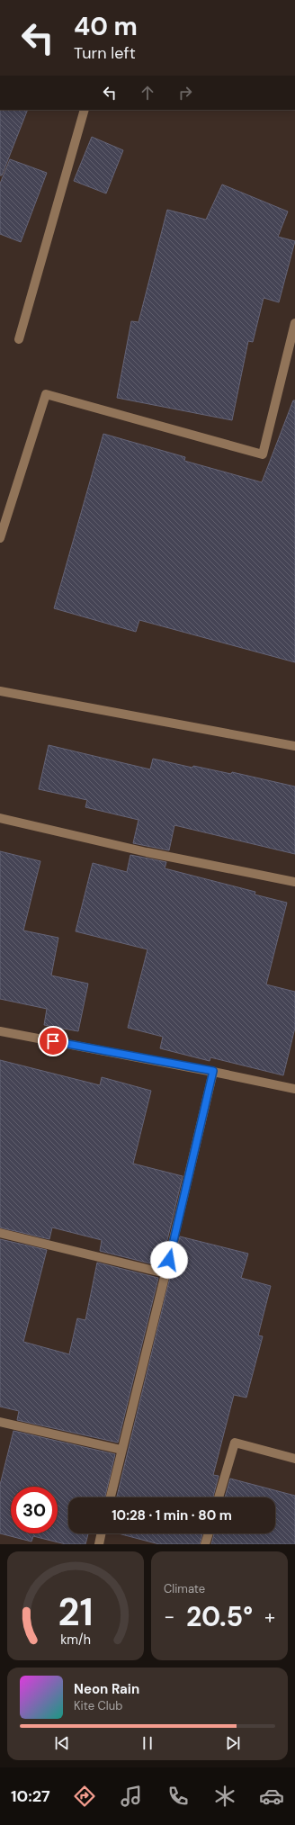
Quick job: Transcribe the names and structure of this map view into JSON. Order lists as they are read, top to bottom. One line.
{"page":{"turn":["40 m","Turn left"],"limit":"30","trip":"10:28 · 1 min · 80 m","tile":"Climate","heat":["−","20.5°","+"],"song":["Neon Rain","Kite Club"],"tabs":"10:27","gauge":["21","km/h"]}}
